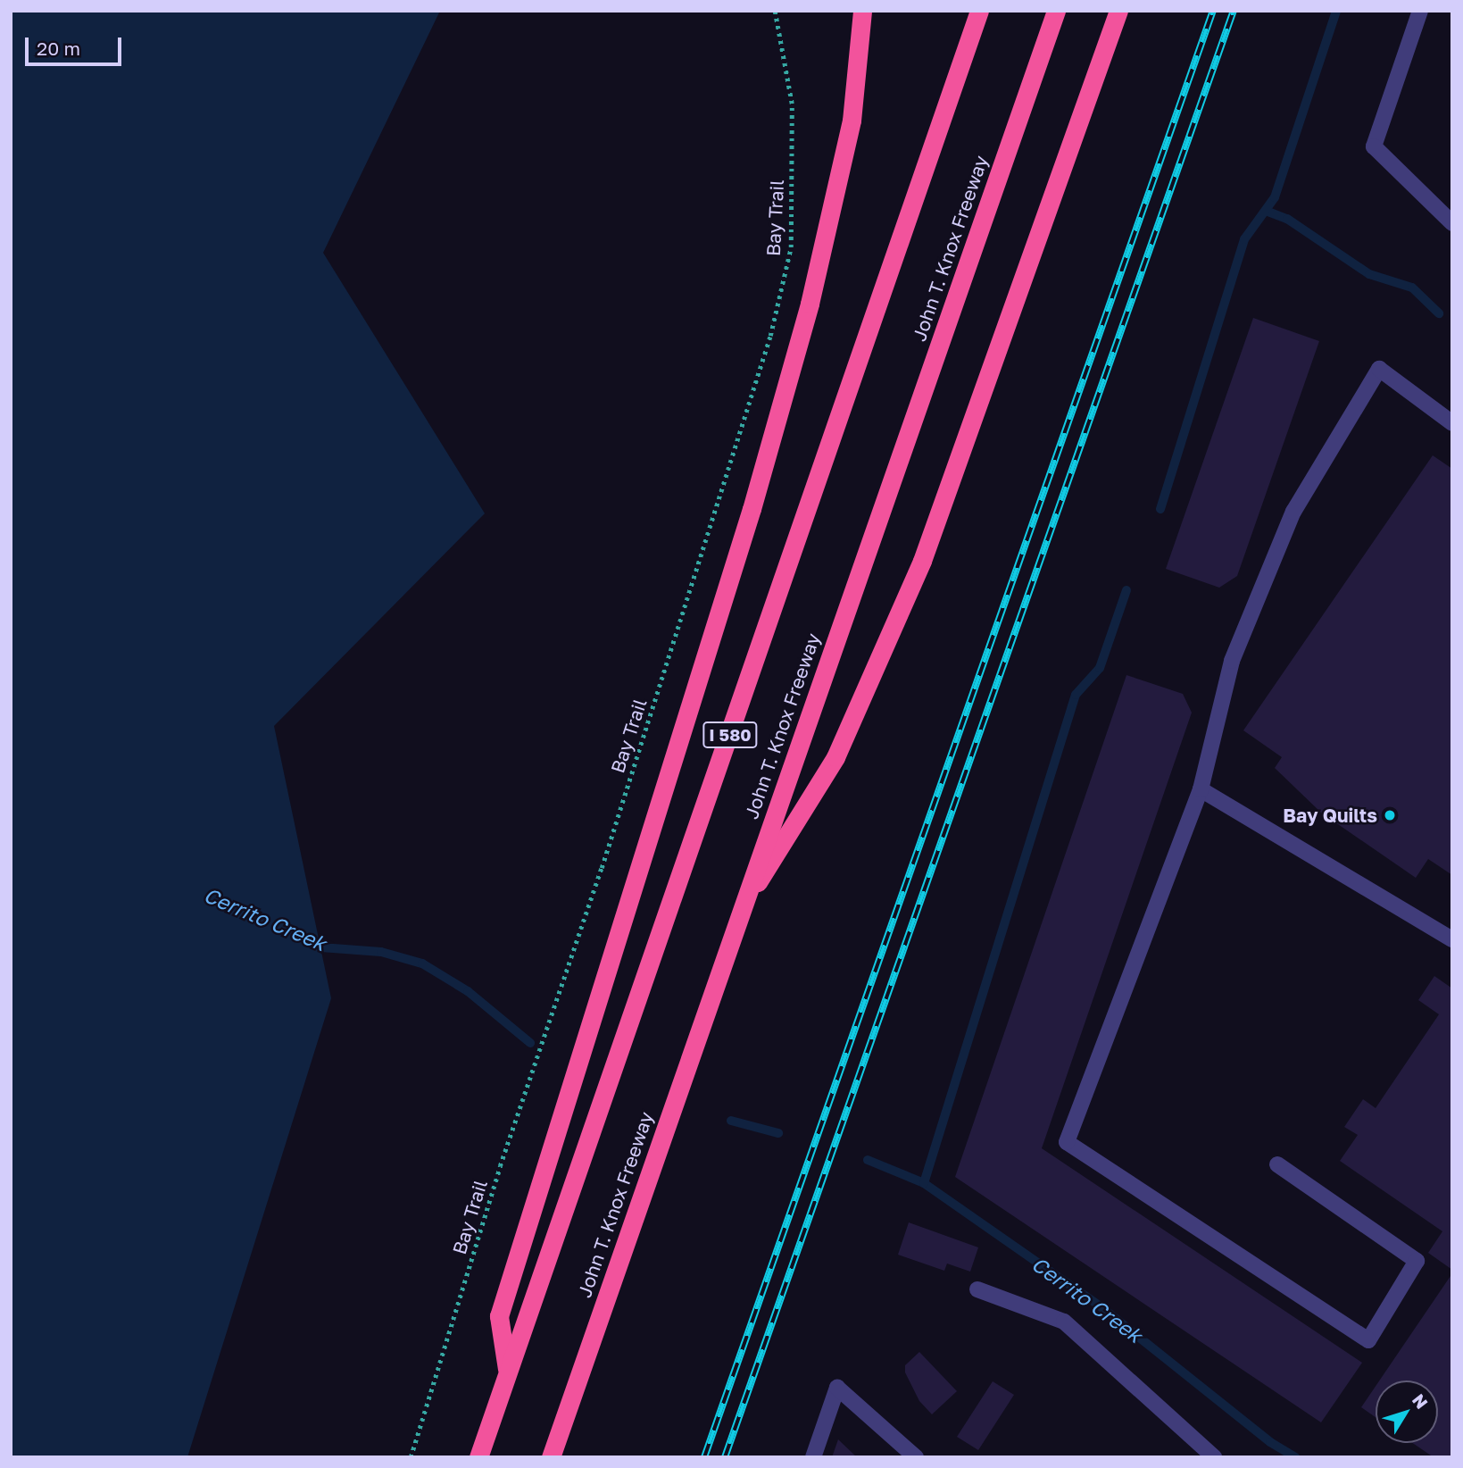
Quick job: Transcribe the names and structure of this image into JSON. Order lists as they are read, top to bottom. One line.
{"streets":{"highway":["John T. Knox Freeway","I 580"],"path":["Bay Trail"]},"water":["Cerrito Creek"],"places":["Bay Quilts"],"scale_bar":"20 m","north":"top right"}
